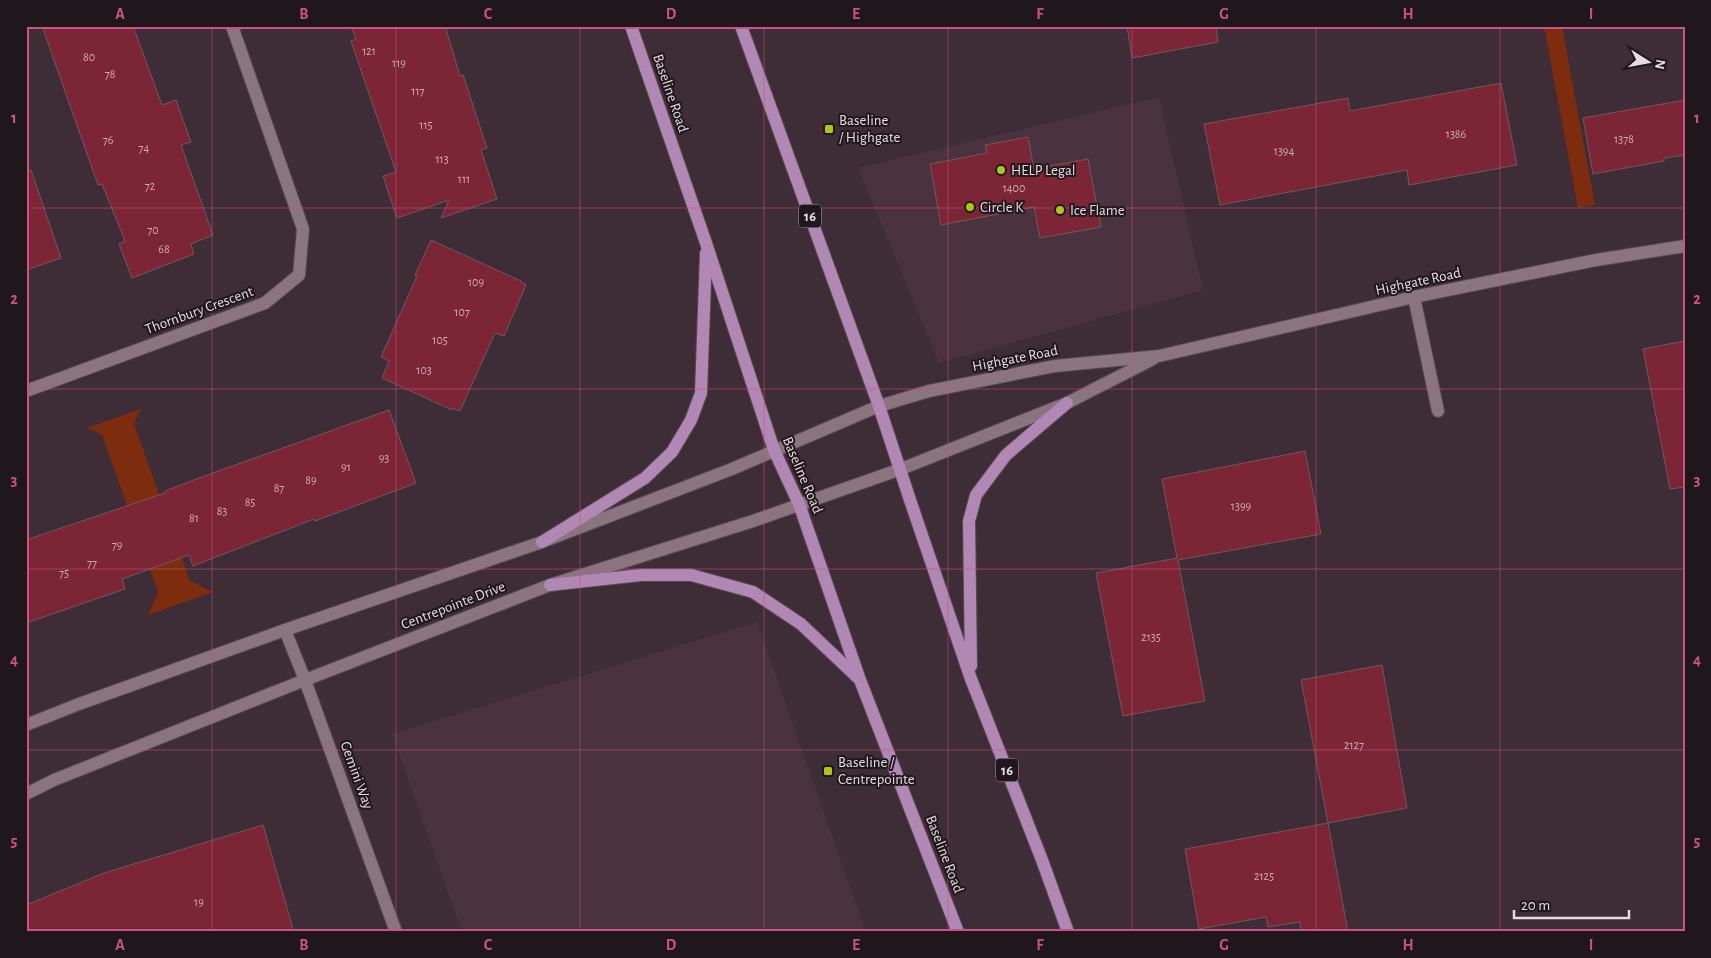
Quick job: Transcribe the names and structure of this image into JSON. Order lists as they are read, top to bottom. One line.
{"streets":{"main road":["Baseline Road","16"],"street":["Highgate Road","Thornbury Crescent","Centrepointe Drive","Gemini Way"]},"crossings":[["Baseline Road","Centrepointe Drive"],["16","Highgate Road"],["16","Centrepointe Drive"],["Highgate Road","Centrepointe Drive"],["Centrepointe Drive","Gemini Way"]],"places":{"transit":["Baseline / Highgate","Baseline / Centrepointe"],"other":["HELP Legal","Circle K","Ice Flame"]},"house_numbers":["121","80","119","78","117","115","1386","1378","76","74","1394","113","111","72","1400","70","68","109","107","105","103","93","91","89","87","85","1399","83","81","79","77","75","2135","2127","2125","19"],"scale_bar":"20 m","north":"right","grid":{"columns":["A","B","C","D","E","F","G","H","I"],"rows":["1","2","3","4","5"]}}
